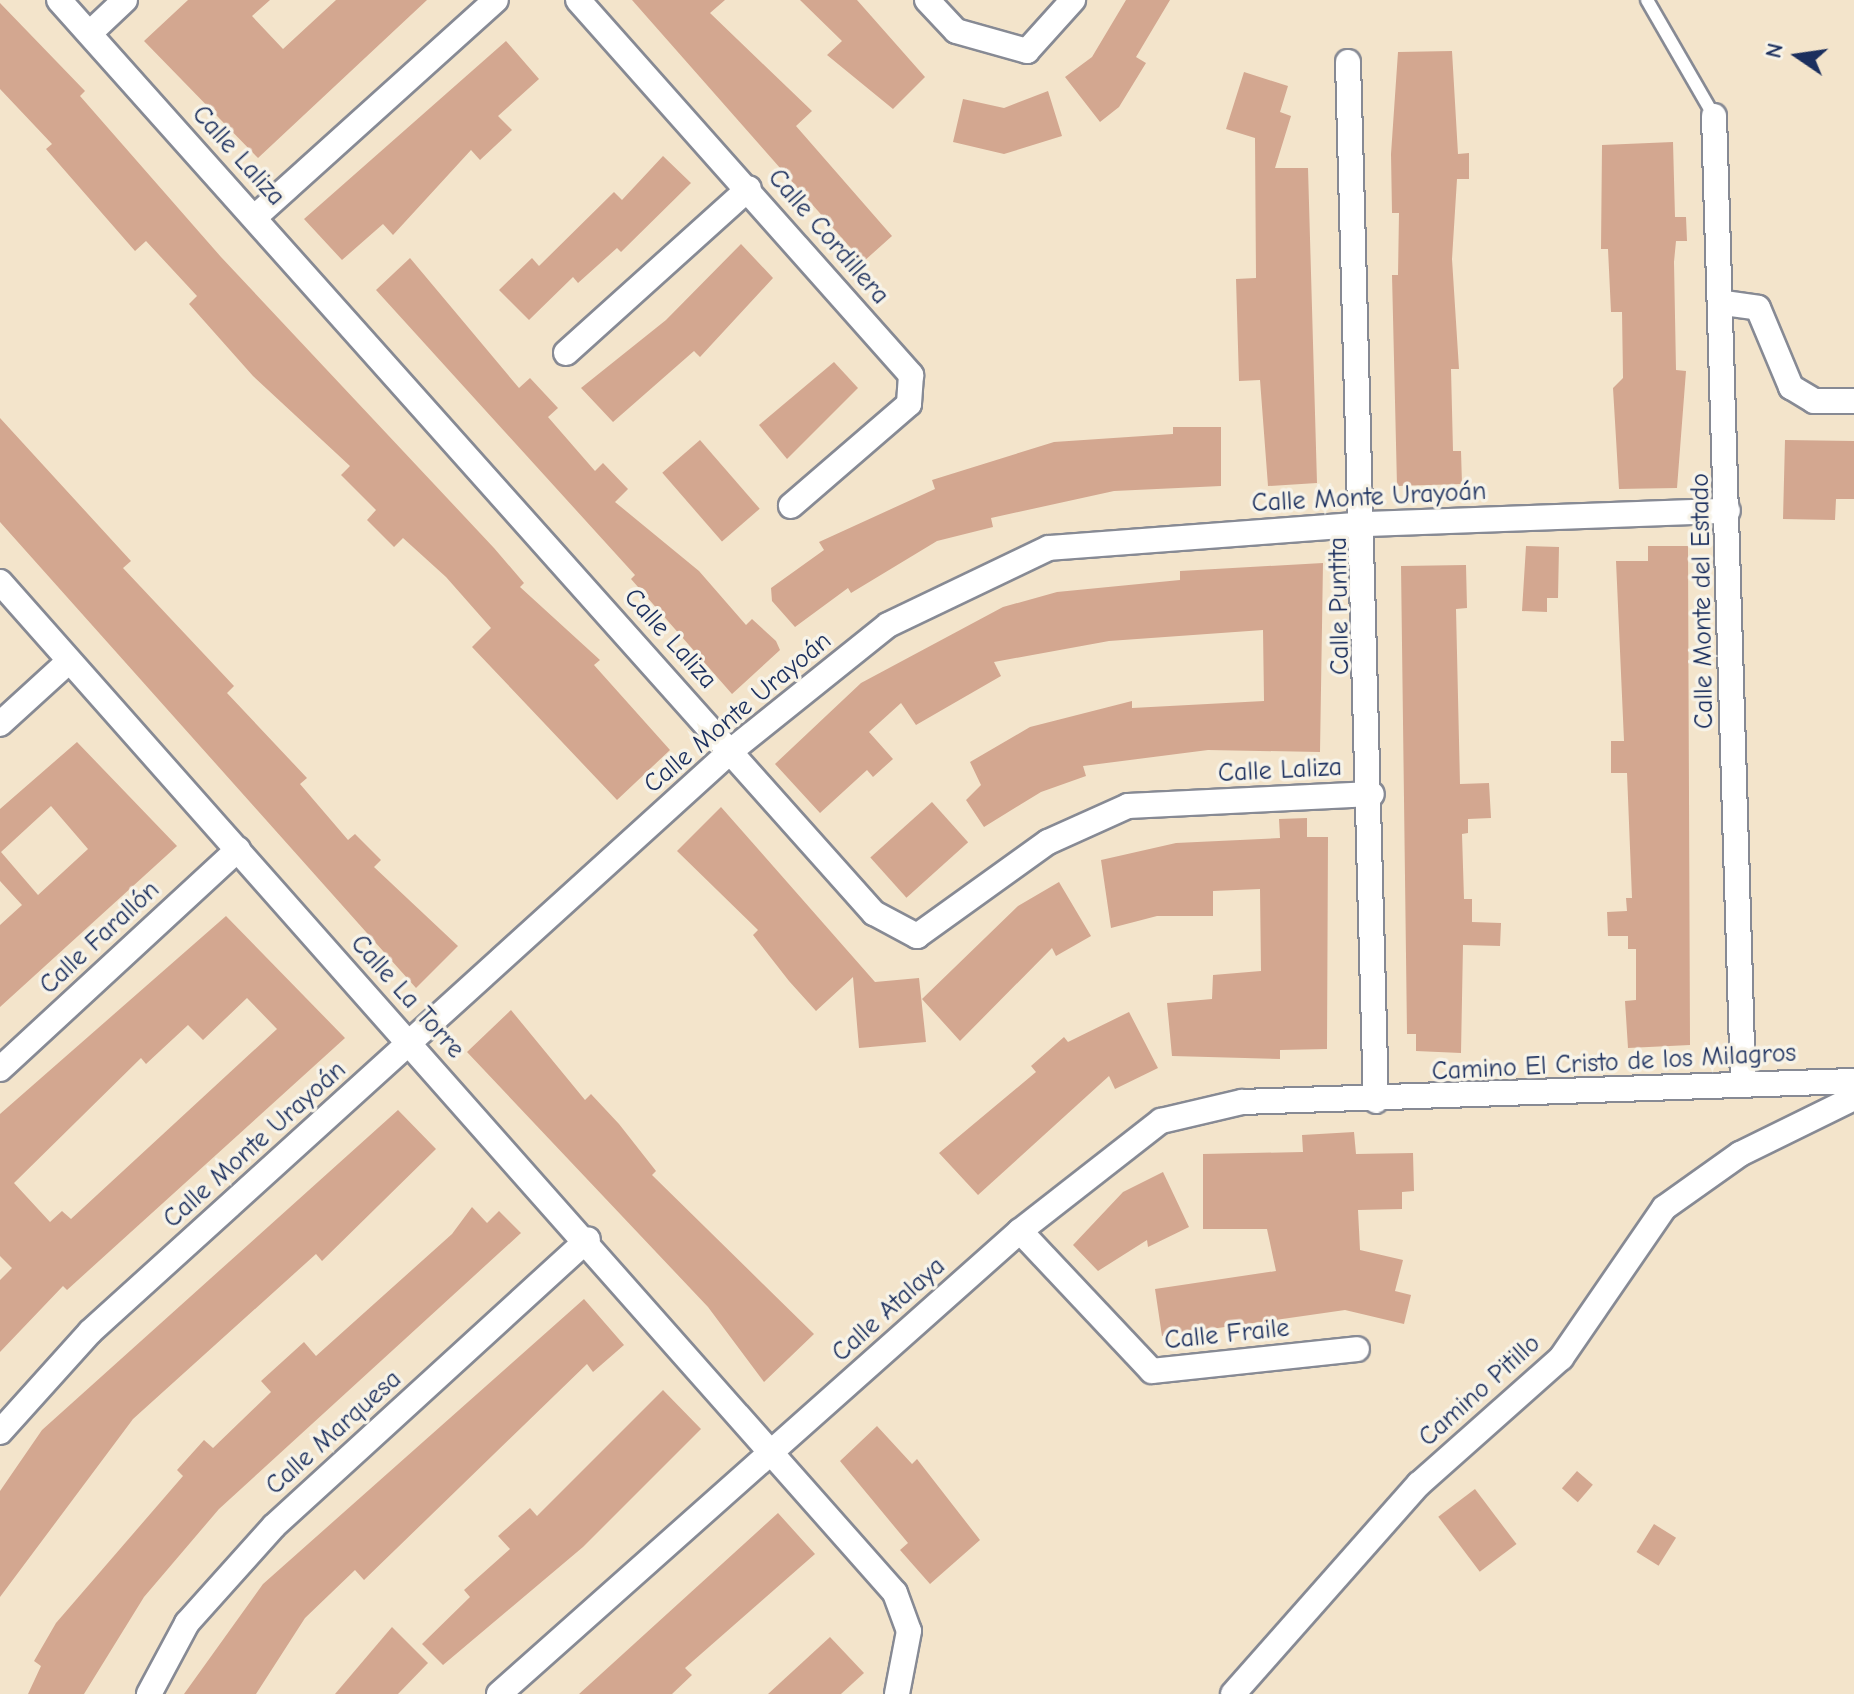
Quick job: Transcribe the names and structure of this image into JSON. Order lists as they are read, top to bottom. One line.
{"streets":{"street":["Calle Laliza","Calle Cordillera","Calle Monte Urayoán","Calle Monte del Estado","Calle Puntita","Calle Farallón","Calle La Torre","Camino El Cristo de los Milagros","Calle Atalaya","Calle Fraile","Camino Pitillo","Calle Marquesa"]},"crossings":[["Calle Laliza","Calle Monte Urayoán"],["Calle Laliza","Calle Puntita"],["Calle Monte Urayoán","Calle Monte del Estado"],["Calle Monte Urayoán","Calle Puntita"],["Calle Monte Urayoán","Calle La Torre"],["Calle Monte del Estado","Camino El Cristo de los Milagros"],["Calle Puntita","Camino El Cristo de los Milagros"],["Calle Puntita","Calle Atalaya"],["Calle Farallón","Calle La Torre"],["Calle La Torre","Calle Atalaya"],["Calle La Torre","Calle Marquesa"],["Camino El Cristo de los Milagros","Calle Atalaya"],["Calle Atalaya","Calle Fraile"]],"north":"left"}
